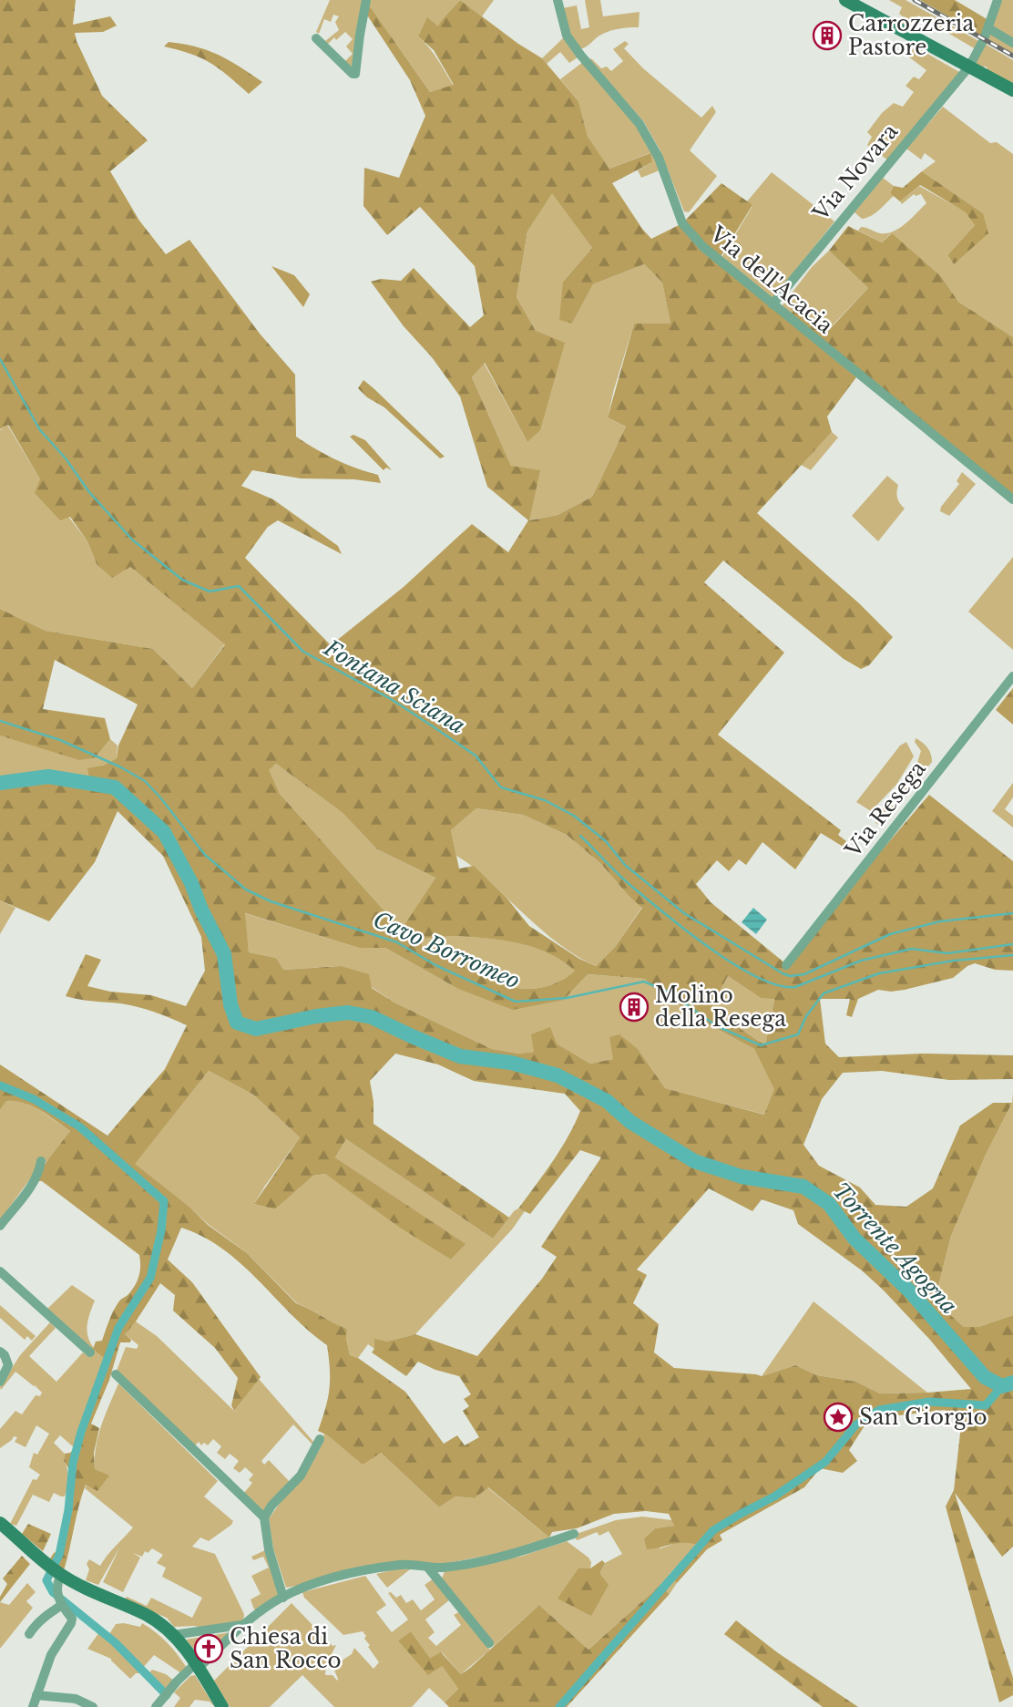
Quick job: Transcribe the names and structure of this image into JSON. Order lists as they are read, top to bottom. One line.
{"streets":{"street":["Via Novara","Via dell'Acacia","Via Resega"]},"crossings":[["Via Novara","Via dell'Acacia"]],"water":["Fontana Sciana","Cavo Borromeo","Torrente Agogna"],"places":{"building":["Carrozzeria Pastore","Molino della Resega"],"place":["San Giorgio"],"church":["Chiesa di San Rocco"]}}
